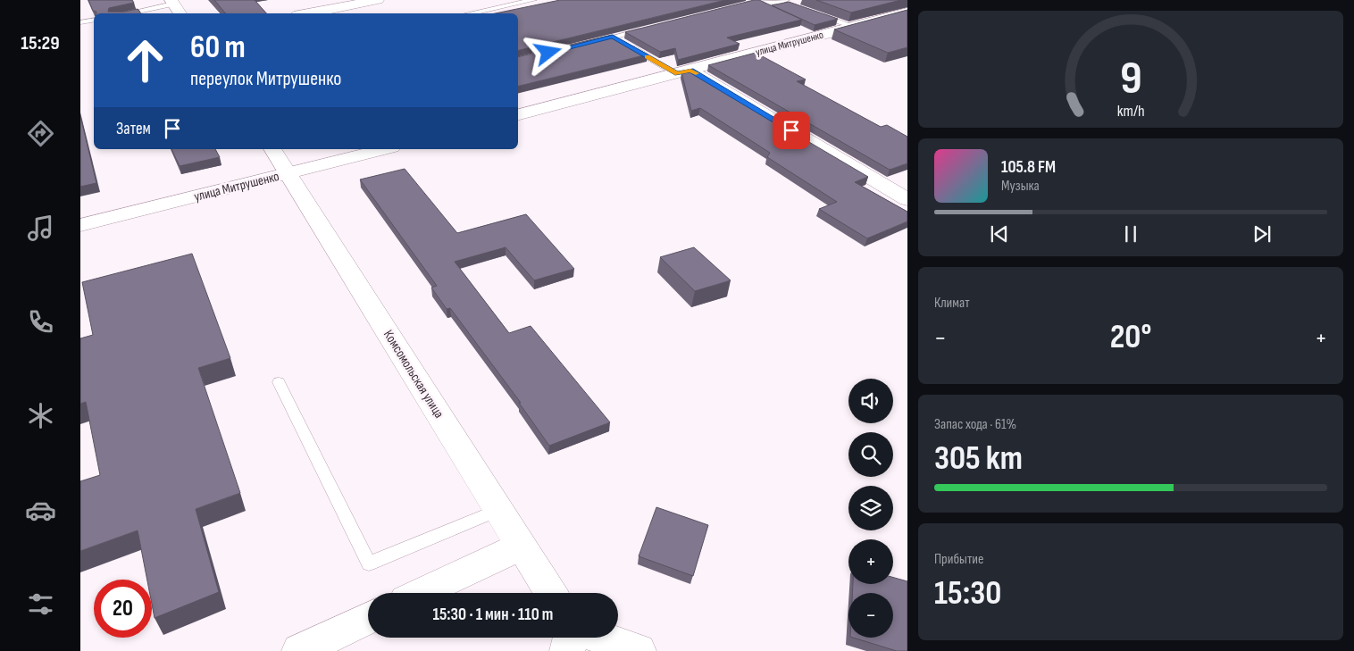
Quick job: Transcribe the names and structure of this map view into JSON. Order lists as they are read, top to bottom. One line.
{"streets":{"street":["улица Митрушенко","Комсомольская улица"]},"crossings":[["улица Митрушенко","Комсомольская улица"]],"page":{"tabs":"15:29","turn":["60 m","переулок Митрушенко"],"then":"Затем","song":["105.8 FM","Музыка"],"tile":["Климат",["Запас хода · 61%","305 km"],["Прибытие","15:30"]],"heat":["−","20°","+"],"map_buttons":["+","−"],"limit":"20","trip":"15:30 · 1 мин · 110 m","gauge":["9","km/h"]}}
